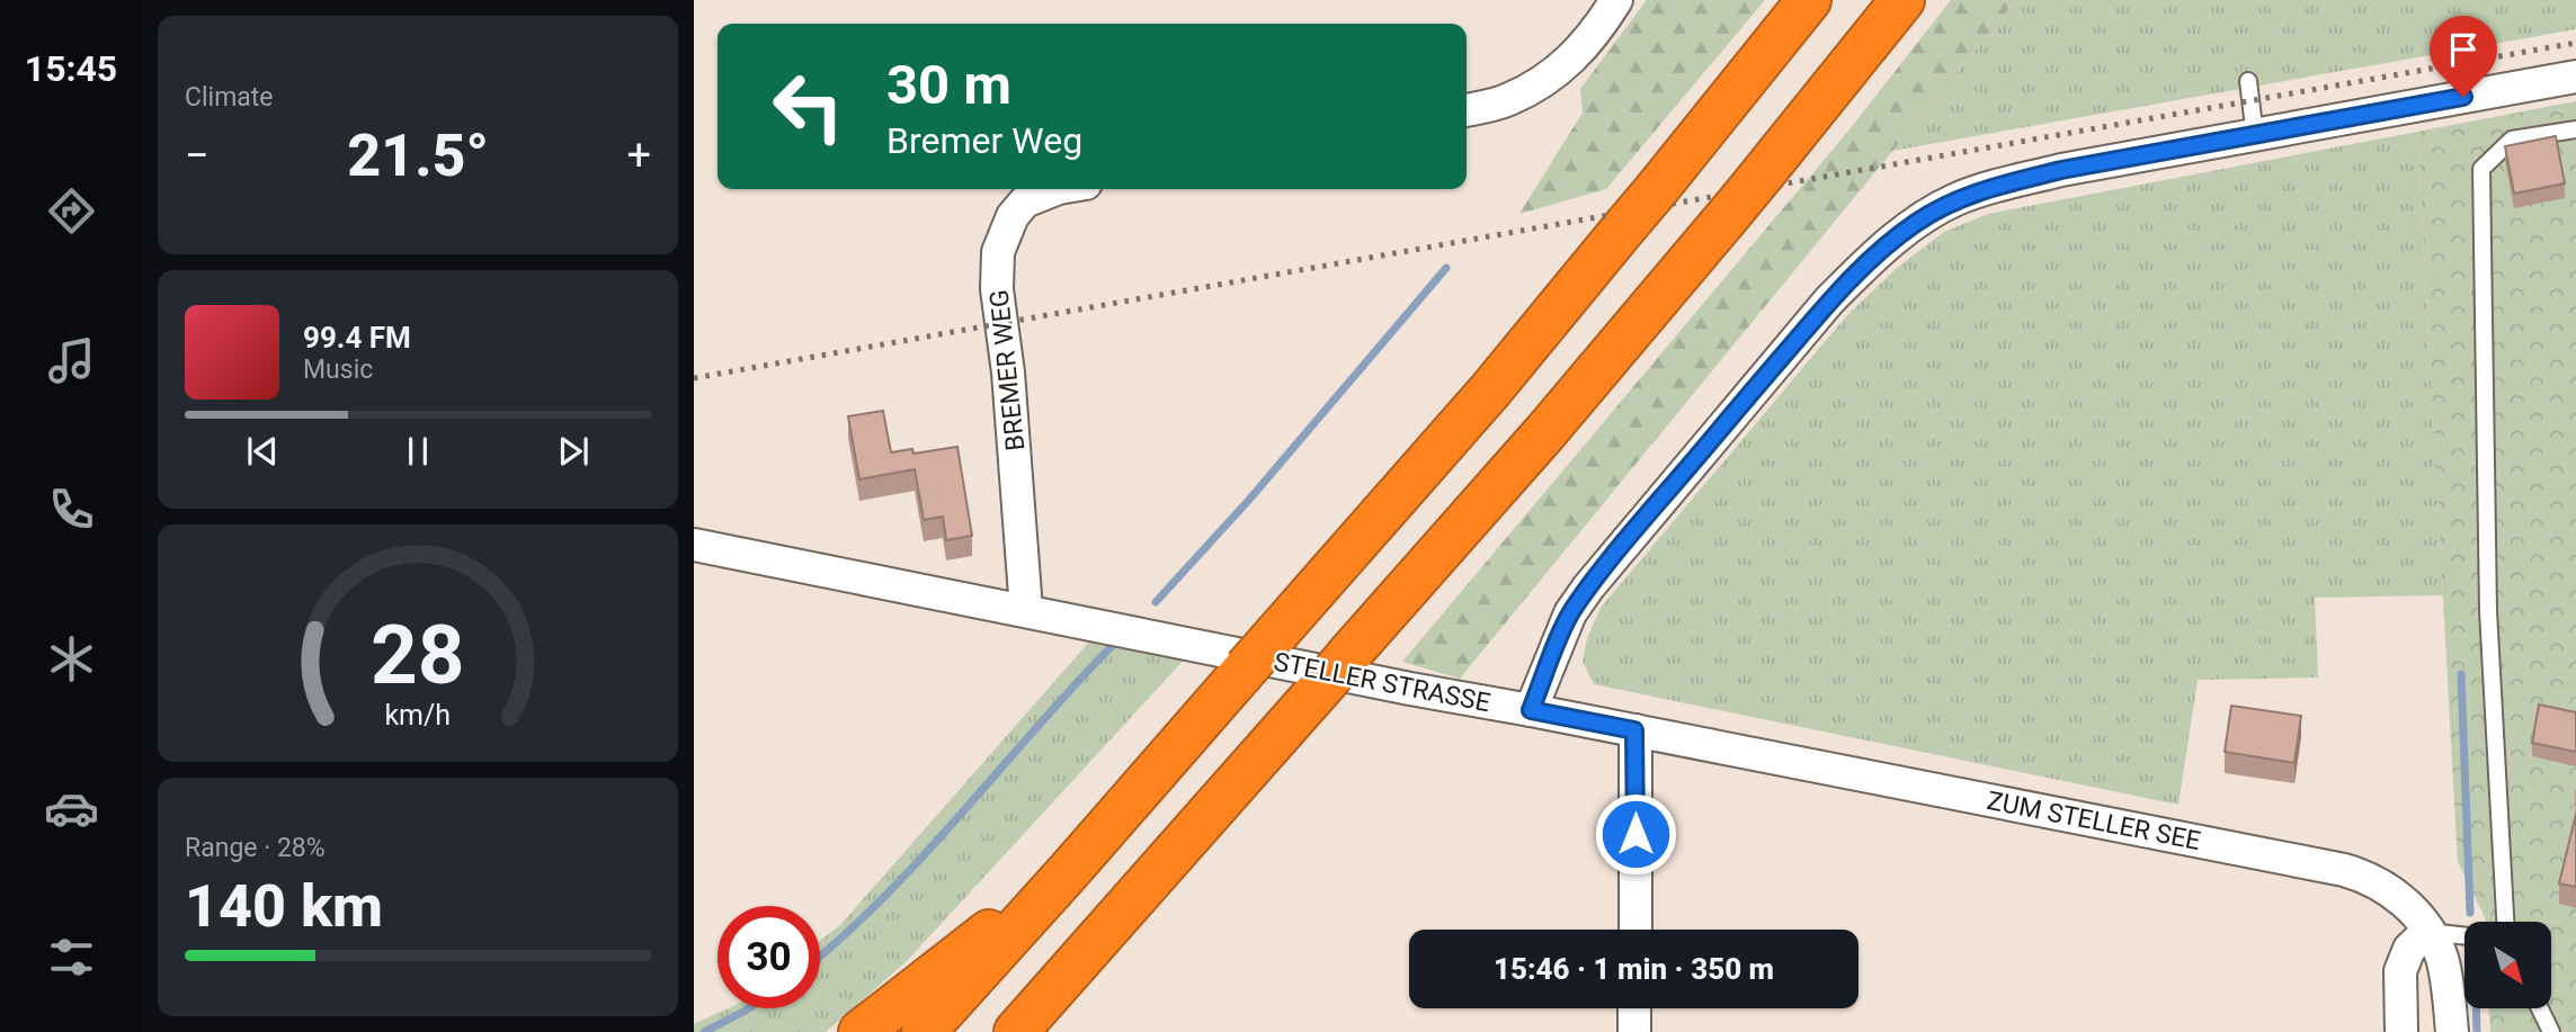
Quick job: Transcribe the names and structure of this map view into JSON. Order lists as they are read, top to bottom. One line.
{"streets":{"street":["BREMER WEG","STELLER STRASSE","ZUM STELLER SEE"]},"crossings":[["BREMER WEG","STELLER STRASSE"]],"north":"bottom right","page":{"tabs":"15:45","tile":["Climate",["Range · 28%","140 km"]],"turn":["30 m","Bremer Weg"],"heat":["−","21.5°","+"],"song":["99.4 FM","Music"],"limit":"30","trip":"15:46 · 1 min · 350 m","gauge":["28","km/h"]}}
